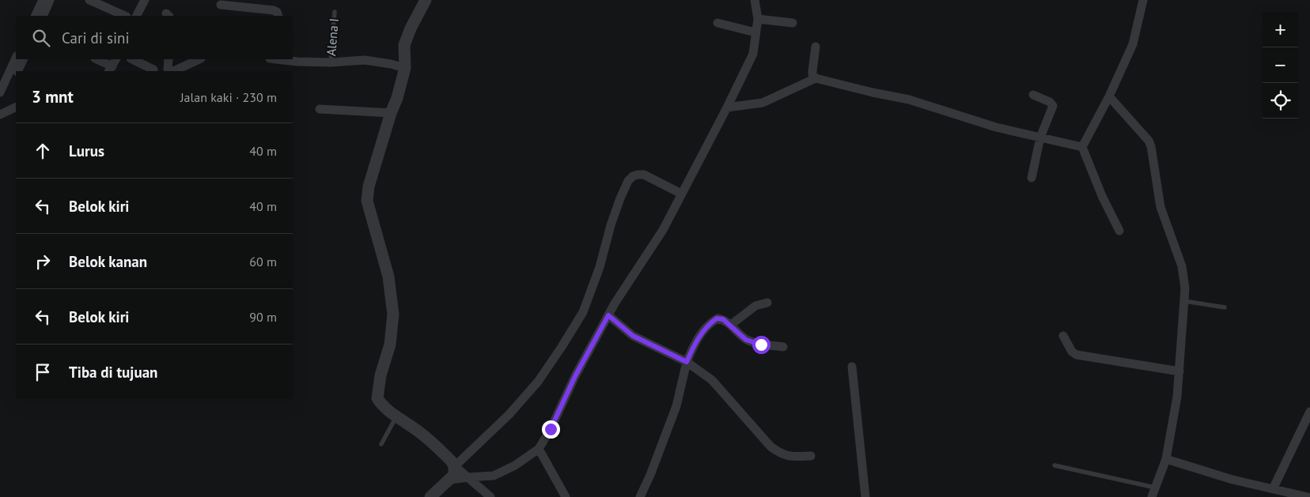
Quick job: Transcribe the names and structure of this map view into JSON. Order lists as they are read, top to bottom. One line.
{"streets":{"lane":["Alena I"]},"page":{"map_buttons":["+","−"],"search":"Cari di sini","heading":["3 mnt","Jalan kaki · 230 m"],"list":[["Lurus","40 m"],["Belok kiri","40 m"],["Belok kanan","60 m"],["Belok kiri","90 m"],"Tiba di tujuan"]}}
